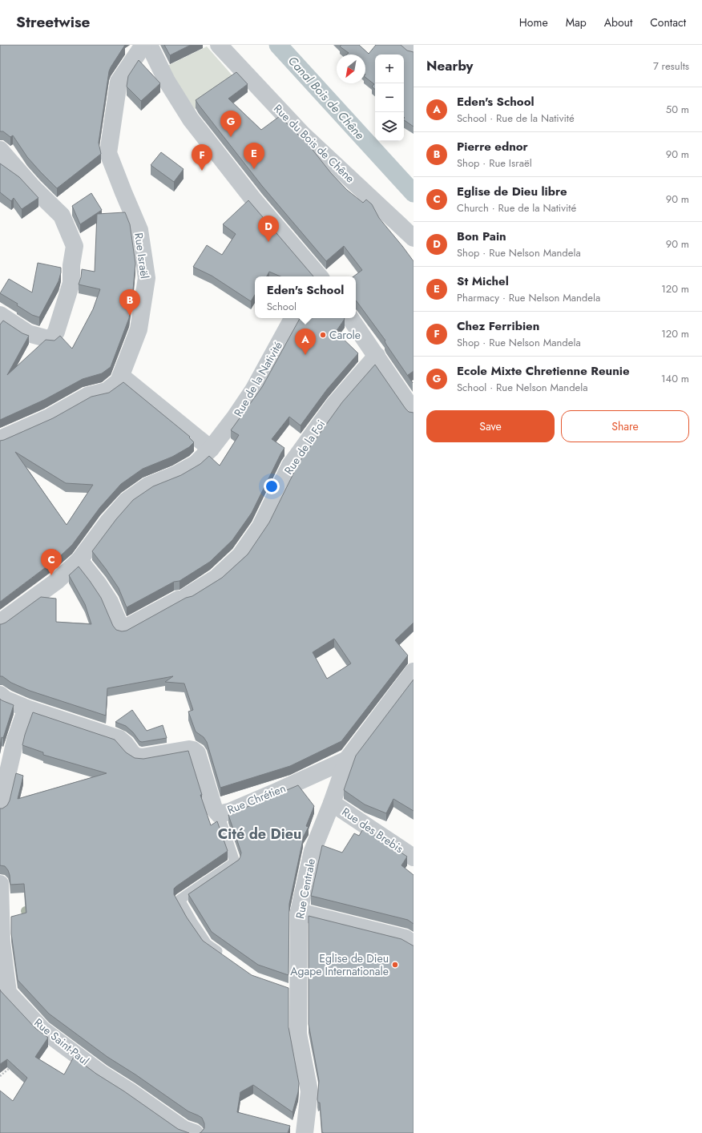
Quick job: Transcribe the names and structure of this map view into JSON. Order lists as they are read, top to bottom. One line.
{"streets":{"street":["Rue du Bois de Chêne","Rue Israël","Rue de la Nativité","Rue de la Foi","Rue Chrétien","Rue des Brebis","Rue Centrale","Rue Saint-Paul"]},"crossings":[["Rue de la Nativité","Rue de la Foi"],["Rue Chrétien","Rue Centrale"],["Rue des Brebis","Rue Centrale"]],"districts":["Cité de Dieu"],"water":["Canal Bois de Chêne"],"places":["Carole","Eglise de Dieu Agape Internationale"],"north":"bottom left","page":{"header":"Streetwise","nav":["Home","Map","About","Contact"],"heading":["Nearby","7 results"],"map_buttons":["+","−"],"list":[{"mark":"A","name":"Eden's School","note":"School · Rue de la Nativité","value":"50 m"},{"mark":"B","name":"Pierre ednor","note":"Shop · Rue Israël","value":"90 m"},{"mark":"C","name":"Eglise de Dieu libre","note":"Church · Rue de la Nativité","value":"90 m"},{"mark":"D","name":"Bon Pain","note":"Shop · Rue Nelson Mandela","value":"90 m"},{"mark":"E","name":"St Michel","note":"Pharmacy · Rue Nelson Mandela","value":"120 m"},{"mark":"F","name":"Chez Ferribien","note":"Shop · Rue Nelson Mandela","value":"120 m"},{"mark":"G","name":"Ecole Mixte Chretienne Reunie","note":"School · Rue Nelson Mandela","value":"140 m"}],"pins":["G","E","F","D","B","A","C"],"popup":["Eden's School","School"],"buttons":["Save","Share"]}}
